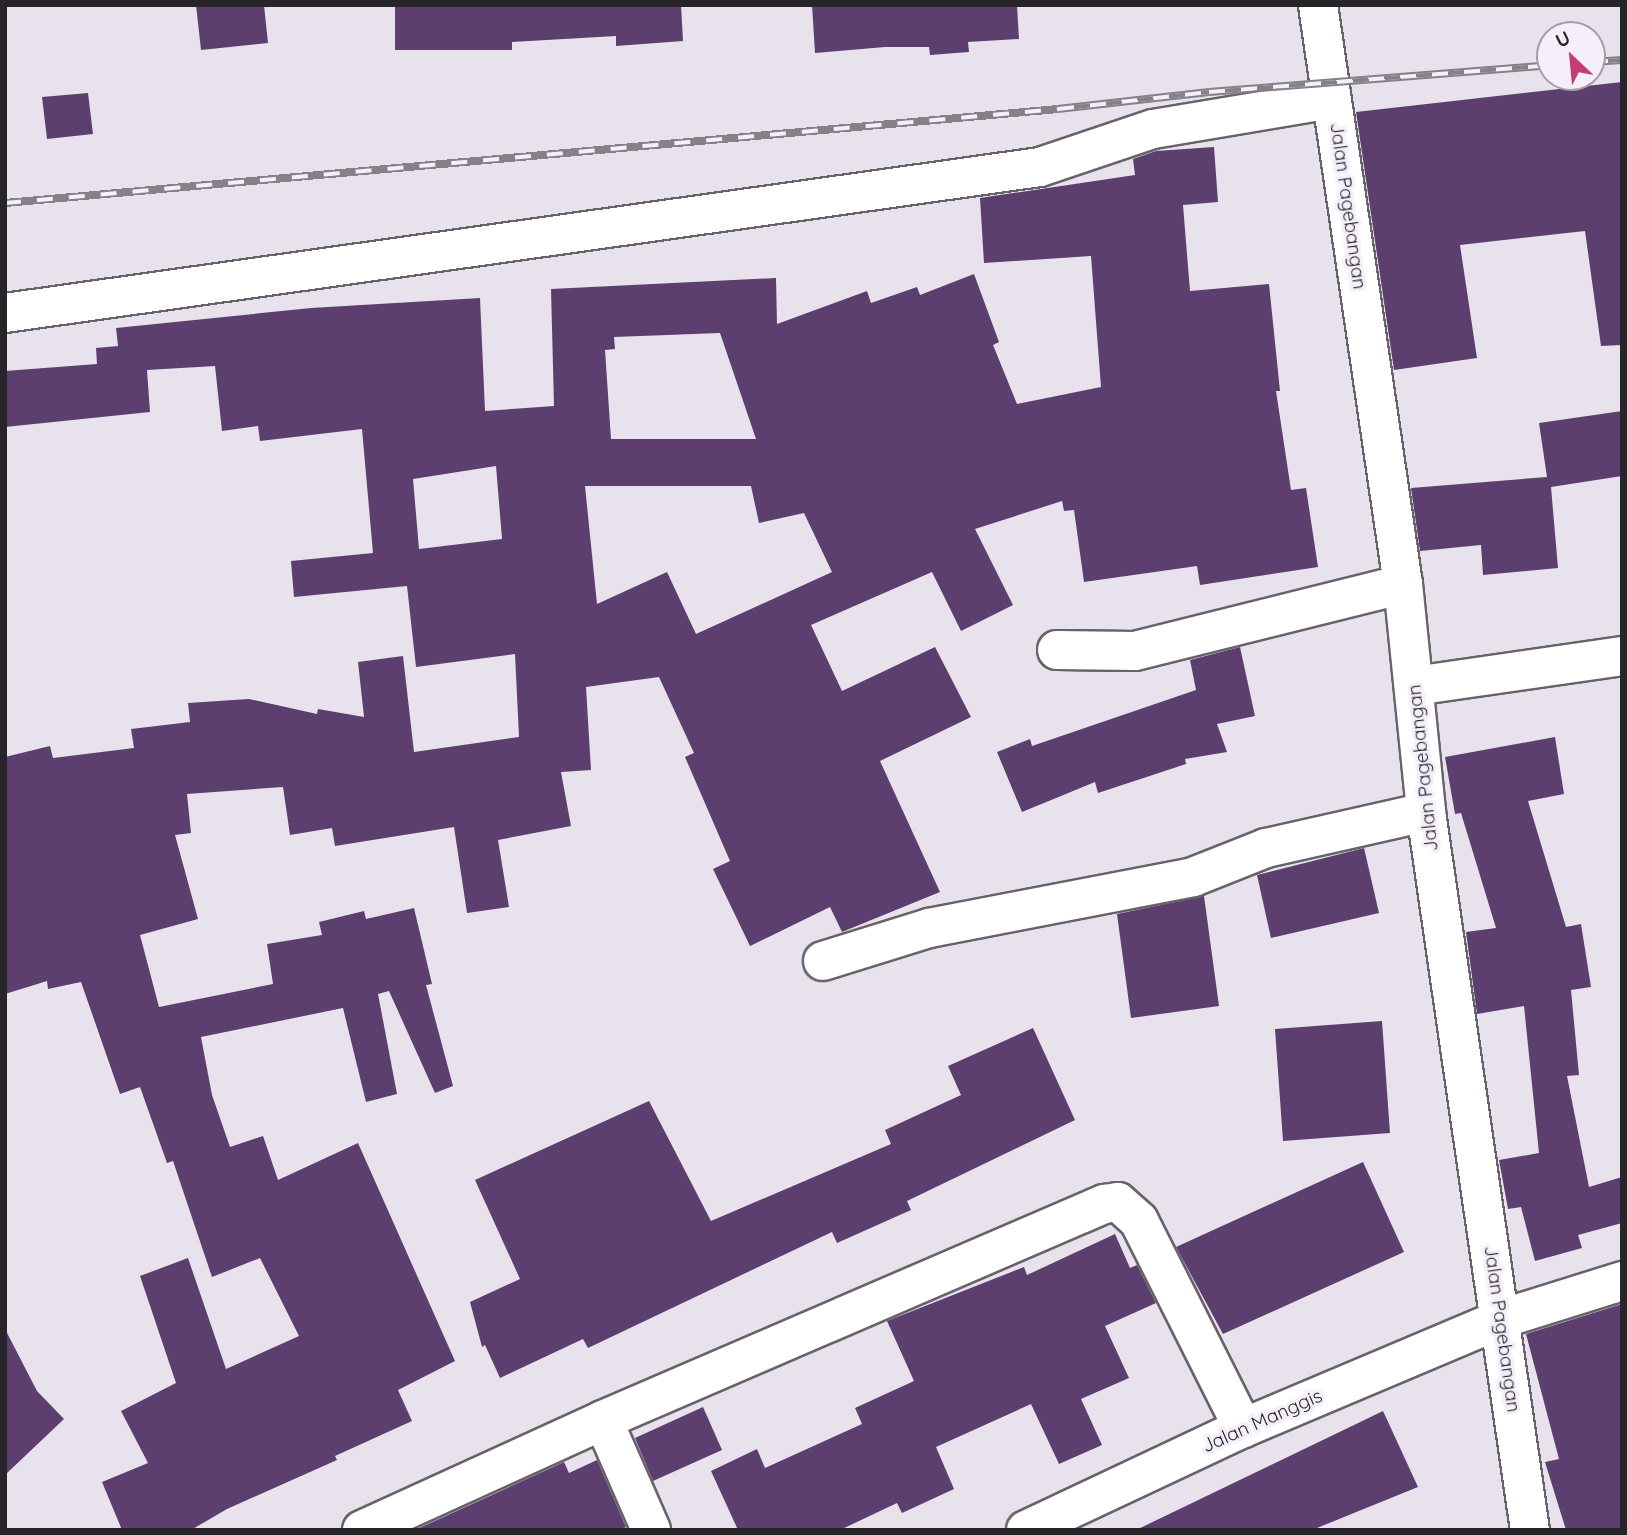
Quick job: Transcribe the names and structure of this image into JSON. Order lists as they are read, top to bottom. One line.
{"streets":{"street":["Jalan Pagebangan","Jalan Manggis"]},"crossings":[["Jalan Pagebangan","Jalan Manggis"]],"north":"top left"}
